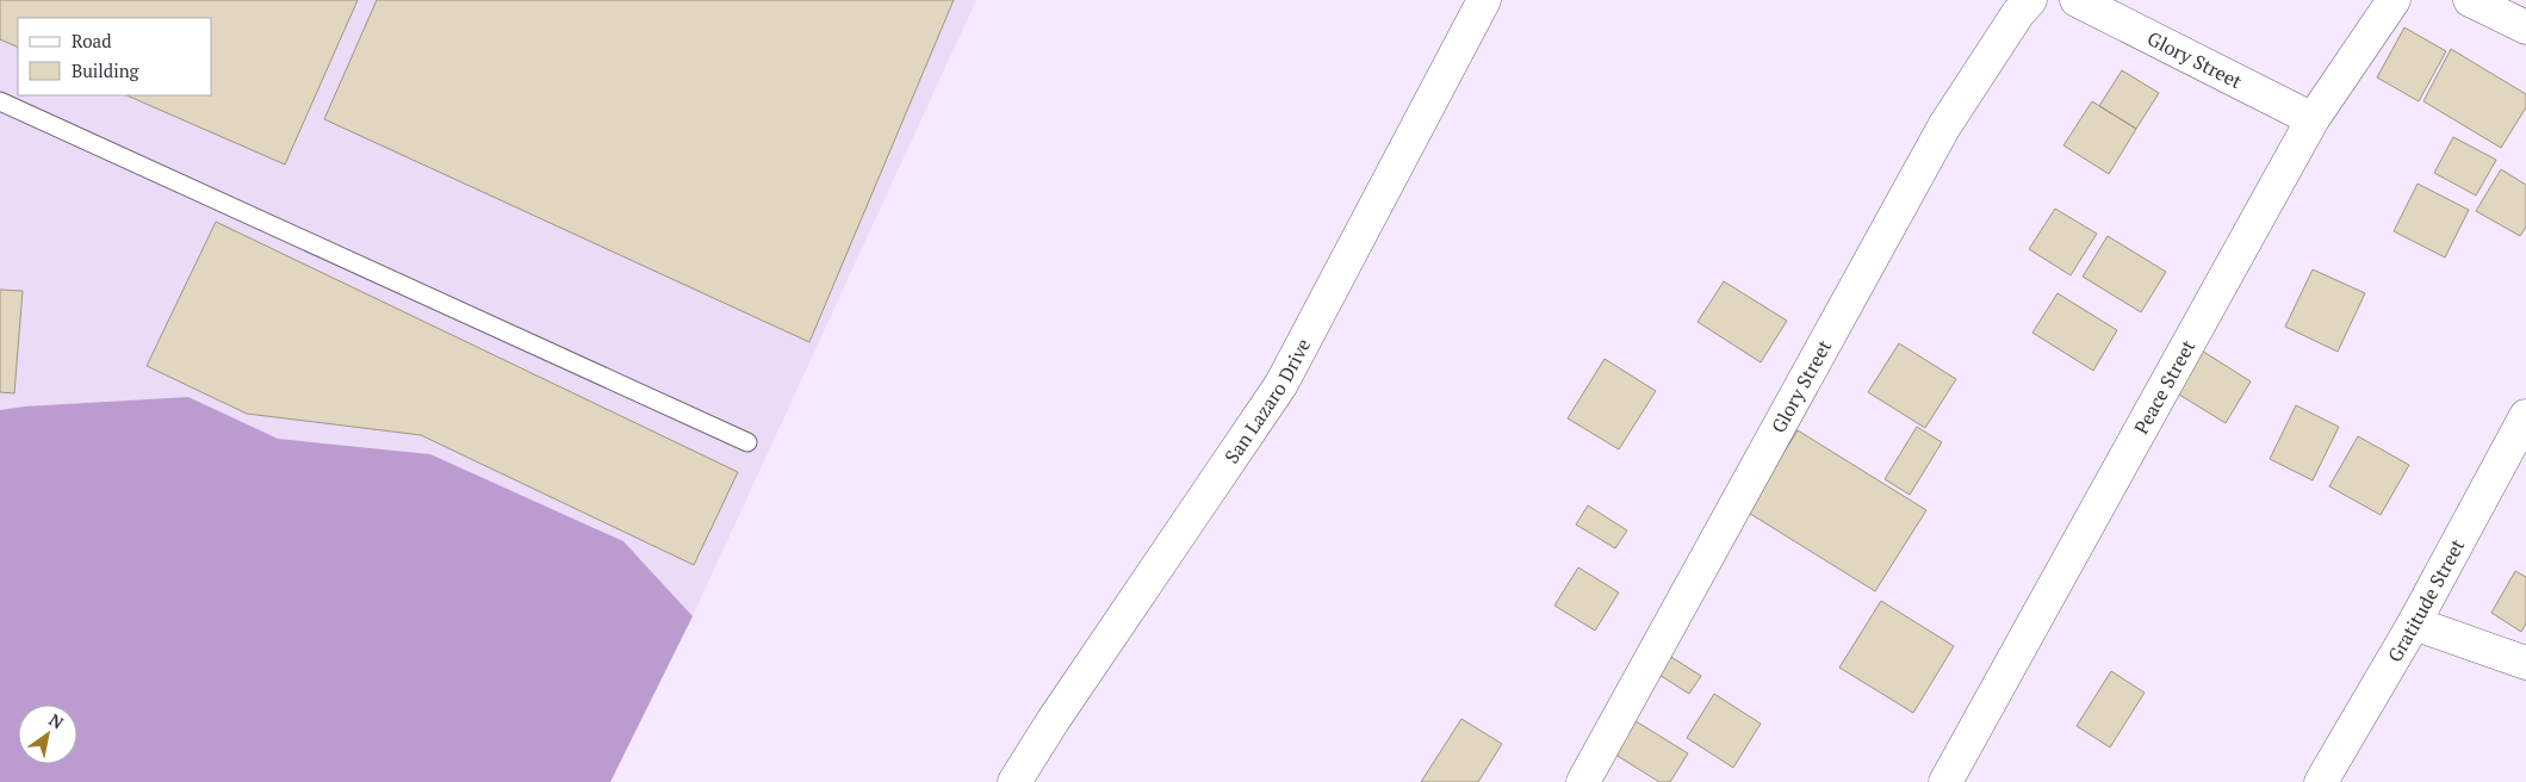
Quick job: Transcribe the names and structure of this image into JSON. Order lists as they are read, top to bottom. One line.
{"streets":{"street":["Glory Street","Peace Street","San Lazaro Drive","Gratitude Street"]},"crossings":[["Glory Street","Peace Street"]],"legend":["Road","Building"],"north":"top right"}
